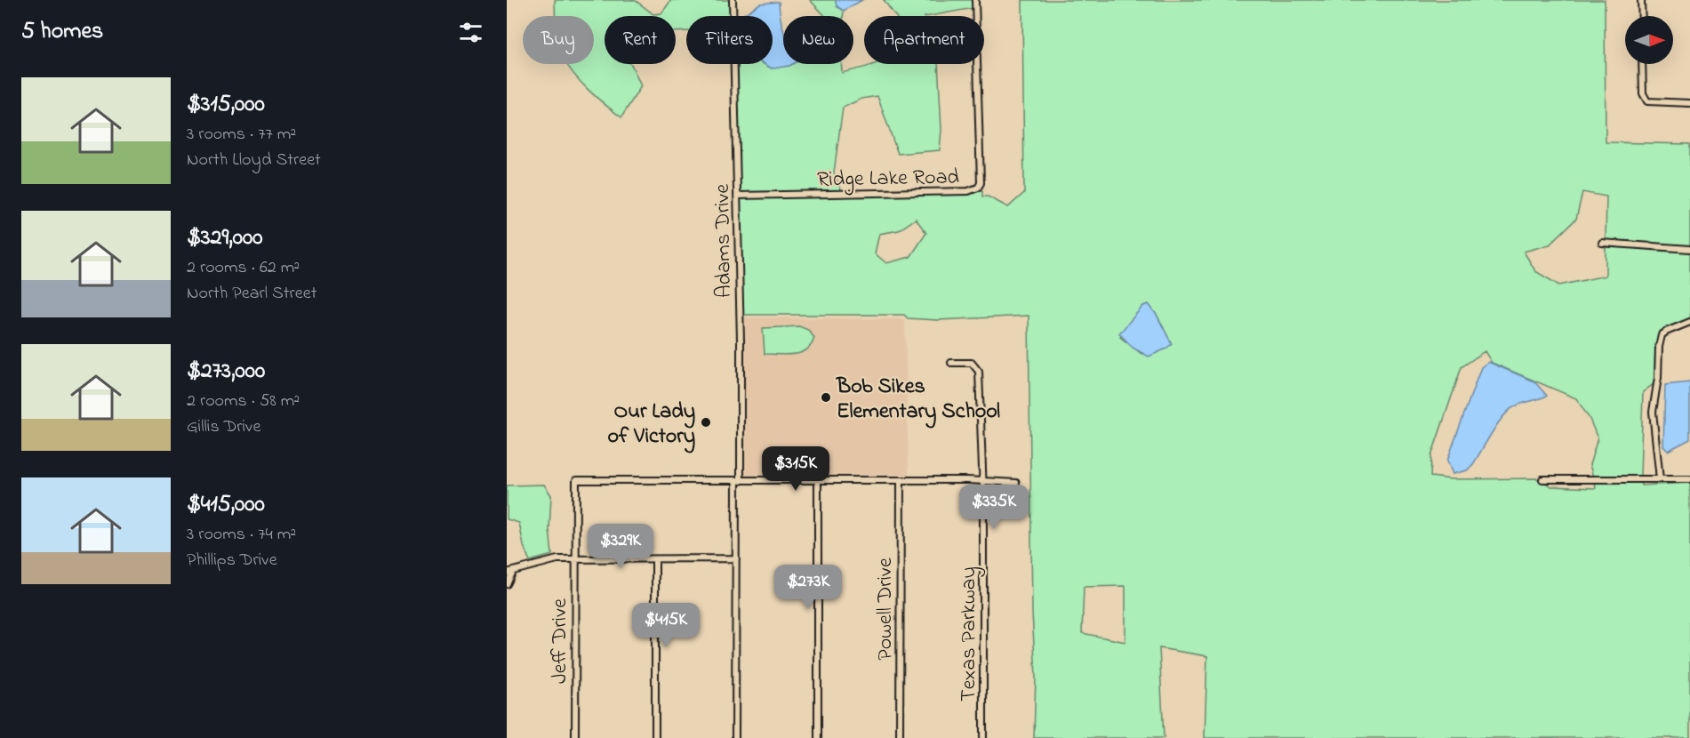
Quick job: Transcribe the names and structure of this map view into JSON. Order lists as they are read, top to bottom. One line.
{"streets":{"street":["Ridge Lake Road","Adams Drive","Powell Drive","Texas Parkway","Jeff Drive"]},"crossings":[["Ridge Lake Road","Adams Drive"],["Adams Drive","Jeff Drive"]],"places":["Bob Sikes Elementary School","Our Lady of Victory"],"north":"right","page":{"heading":"5 homes","chip":["Buy","Rent","Filters","New","Apartment"],"list":[{"name":"$315,000","note":"3 rooms · 77 m² · North Lloyd Street"},{"name":"$329,000","note":"2 rooms · 62 m² · North Pearl Street"},{"name":"$273,000","note":"2 rooms · 58 m² · Gillis Drive"},{"name":"$415,000","note":"3 rooms · 74 m² · Phillips Drive"}],"price":["$315K","$335K","$329K","$273K","$415K"]}}
